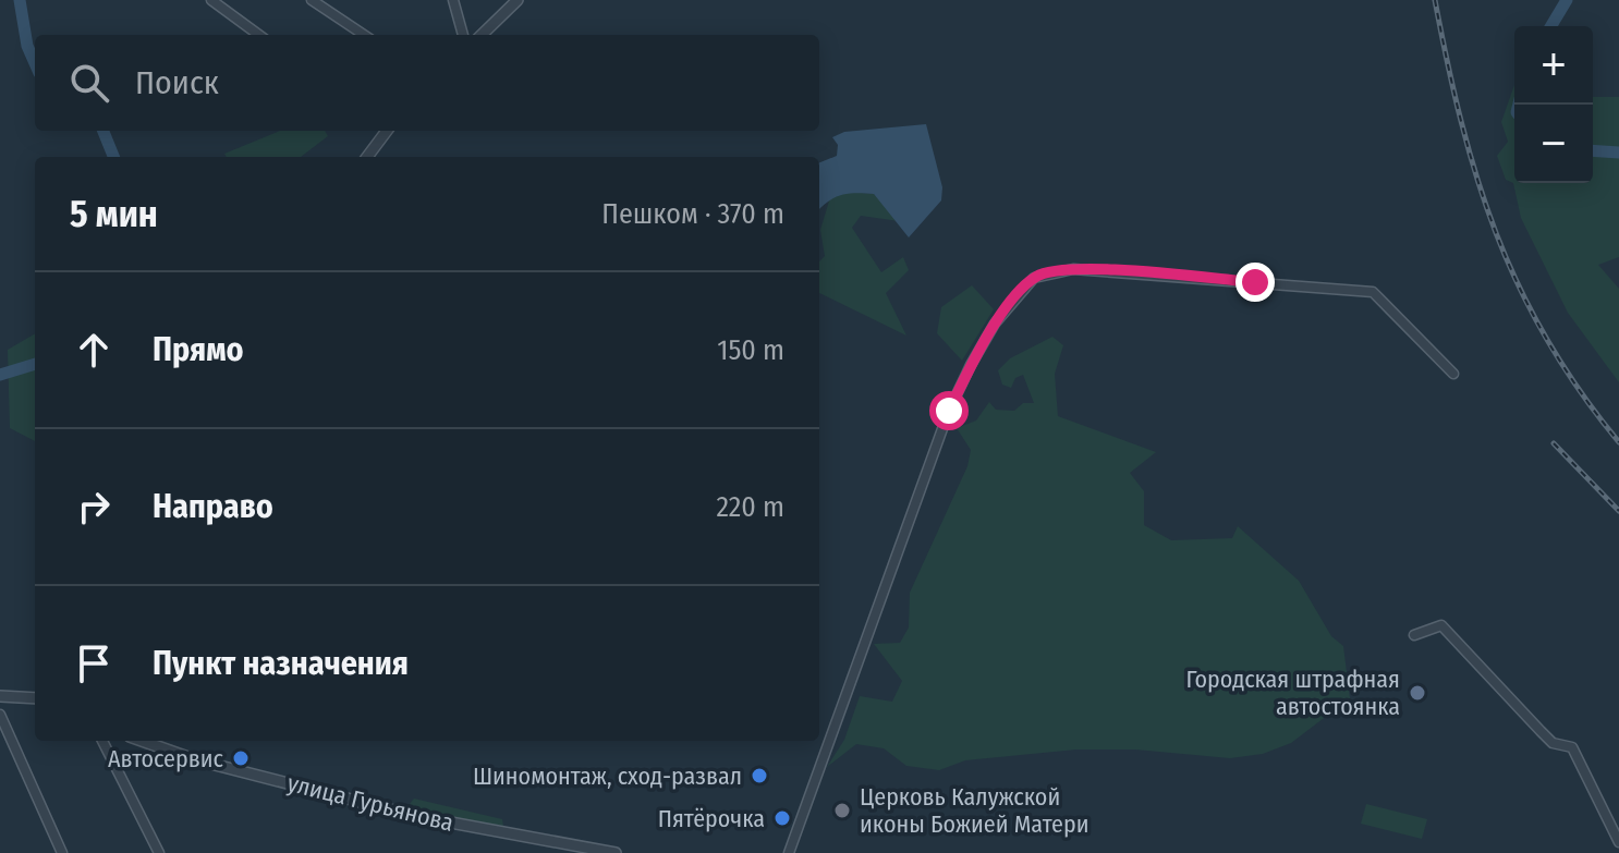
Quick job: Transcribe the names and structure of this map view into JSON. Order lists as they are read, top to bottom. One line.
{"streets":{"street":["улица Гурьянова"]},"places":["Городская штрафная автостоянка","Автосервис","Шиномонтаж, сход-развал","Церковь Калужской иконы Божией Матери","Пятёрочка"],"page":{"map_buttons":["+","−"],"search":"Поиск","heading":["5 мин","Пешком · 370 m"],"list":[["Прямо","150 m"],["Направо","220 m"],"Пункт назначения"]}}
